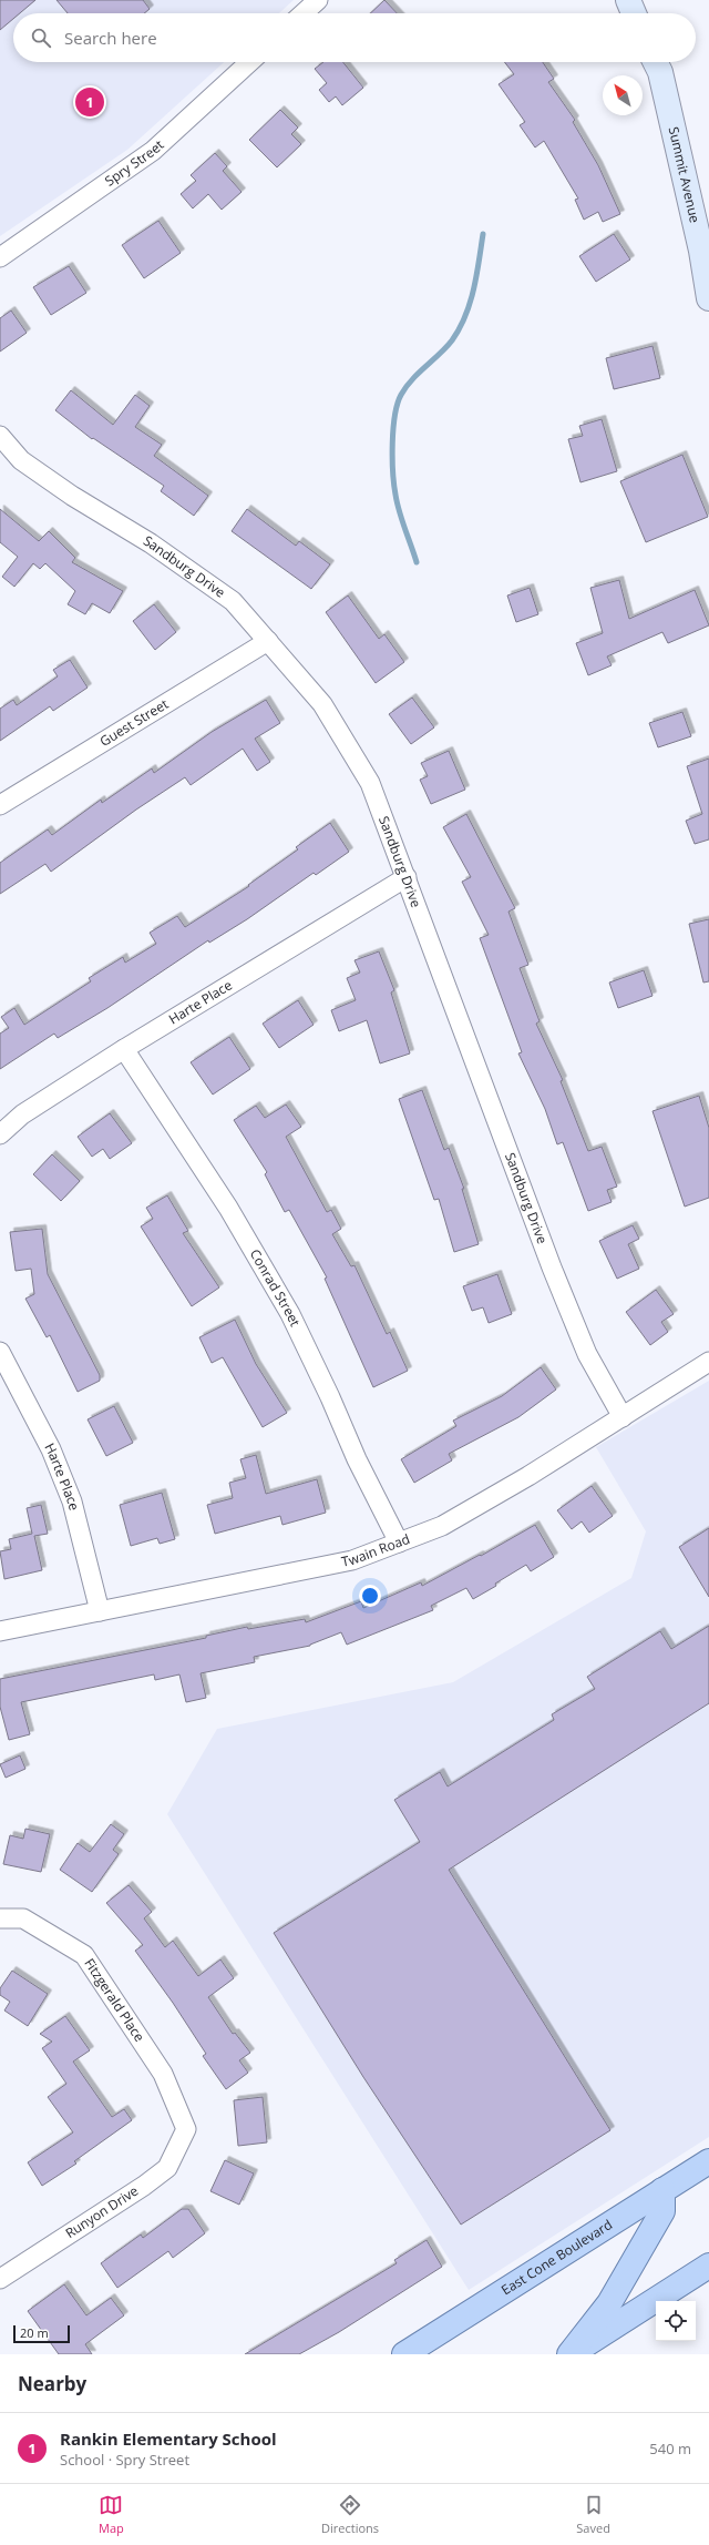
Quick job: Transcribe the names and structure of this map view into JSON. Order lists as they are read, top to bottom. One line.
{"streets":{"main road":["Summit Avenue","East Cone Boulevard"],"street":["Spry Street","Sandburg Drive","Guest Street","Harte Place","Conrad Street","Twain Road","Fitzgerald Place","Runyon Drive"]},"crossings":[["Sandburg Drive","Guest Street"],["Sandburg Drive","Harte Place"],["Sandburg Drive","Twain Road"],["Harte Place","Conrad Street"],["Harte Place","Twain Road"],["Conrad Street","Twain Road"],["Fitzgerald Place","Runyon Drive"]],"scale_bar":"20 m","north":"top left","page":{"search":"Search here","pins":"1","scale":"20 m","heading":"Nearby","list":[{"mark":"1","name":"Rankin Elementary School","note":"School · Spry Street","value":"540 m"}],"nav":["Map","Directions","Saved"]}}
